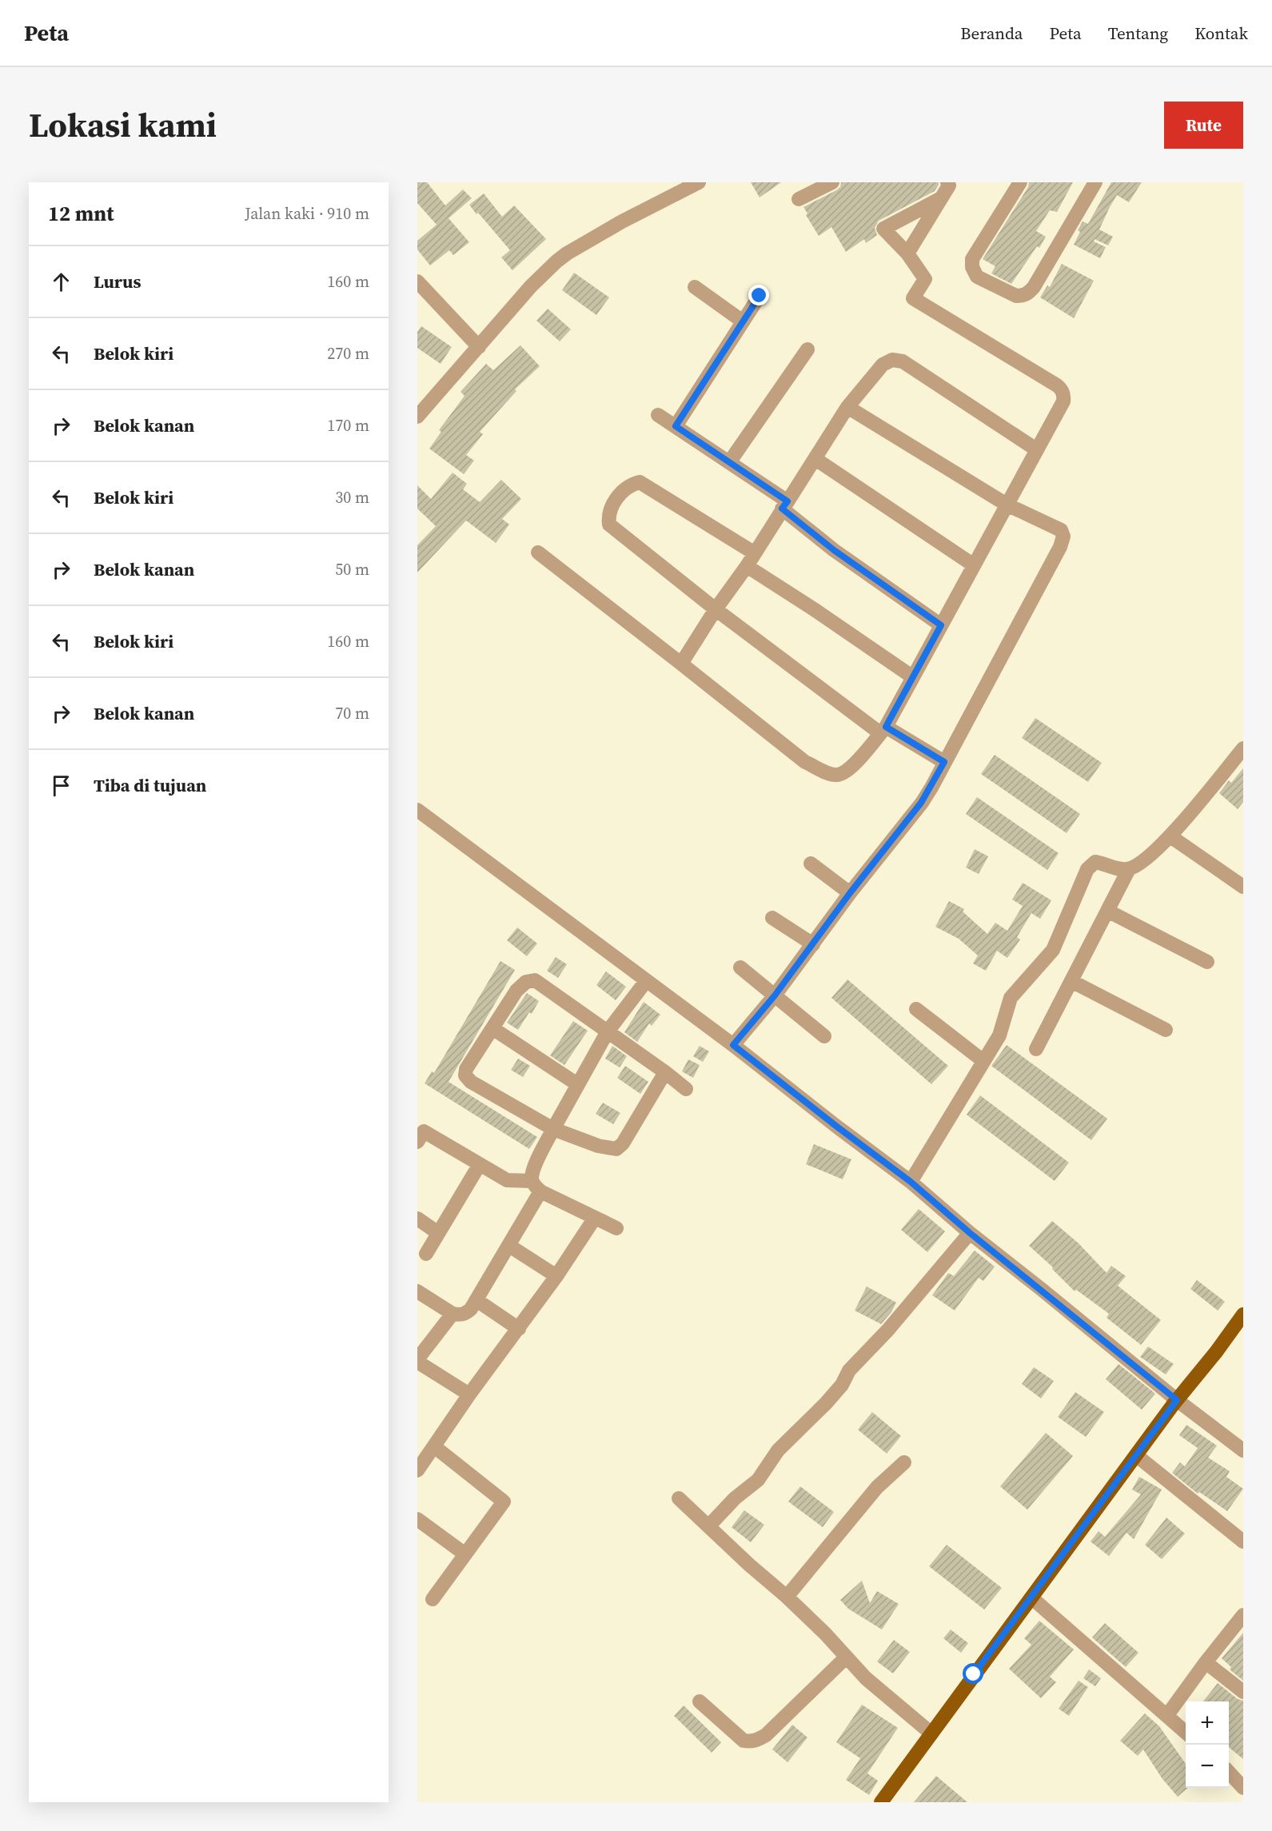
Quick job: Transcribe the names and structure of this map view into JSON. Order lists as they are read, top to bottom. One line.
{"page":{"header":"Peta","nav":["Beranda","Peta","Tentang","Kontak"],"title":"Lokasi kami","buttons":"Rute","heading":["12 mnt","Jalan kaki · 910 m"],"list":[["Lurus","160 m"],["Belok kiri","270 m"],["Belok kanan","170 m"],["Belok kiri","30 m"],["Belok kanan","50 m"],["Belok kiri","160 m"],["Belok kanan","70 m"],"Tiba di tujuan"],"map_buttons":["+","−"]}}
